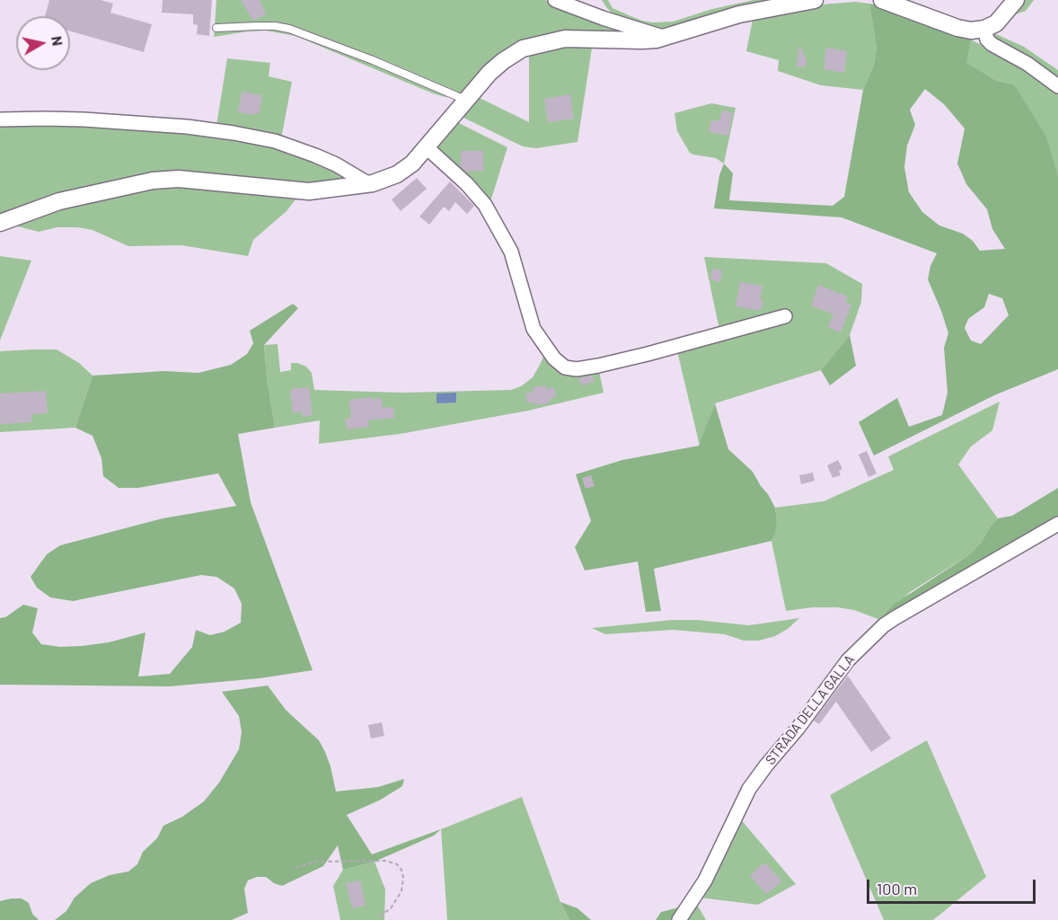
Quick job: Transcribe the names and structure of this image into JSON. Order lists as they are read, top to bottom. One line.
{"streets":{"street":["STRADA DELLA GALLA"]},"scale_bar":"100 m","north":"right"}
